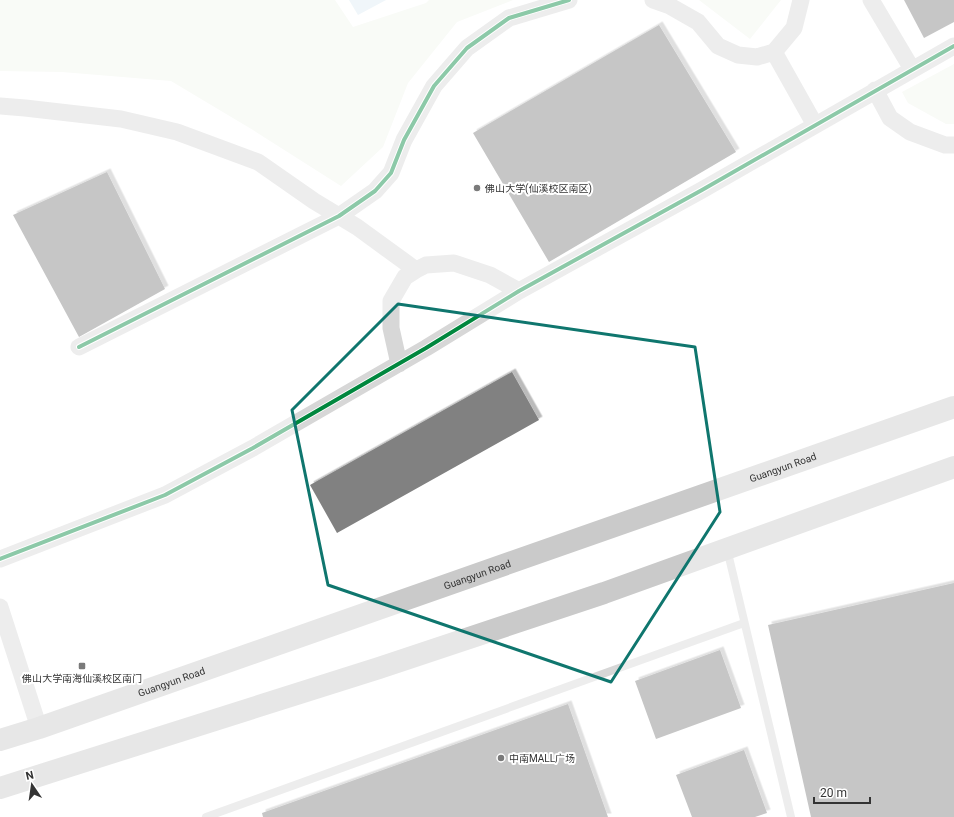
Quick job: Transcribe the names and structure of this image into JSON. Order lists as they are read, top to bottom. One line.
{"streets":{"main road":["Guangyun Road"]},"places":{"other":["佛山大学(仙溪校区南区)","中南MALL广场"],"transit":["佛山大学南海仙溪校区南门"]},"scale_bar":"20 m","north":"top"}
